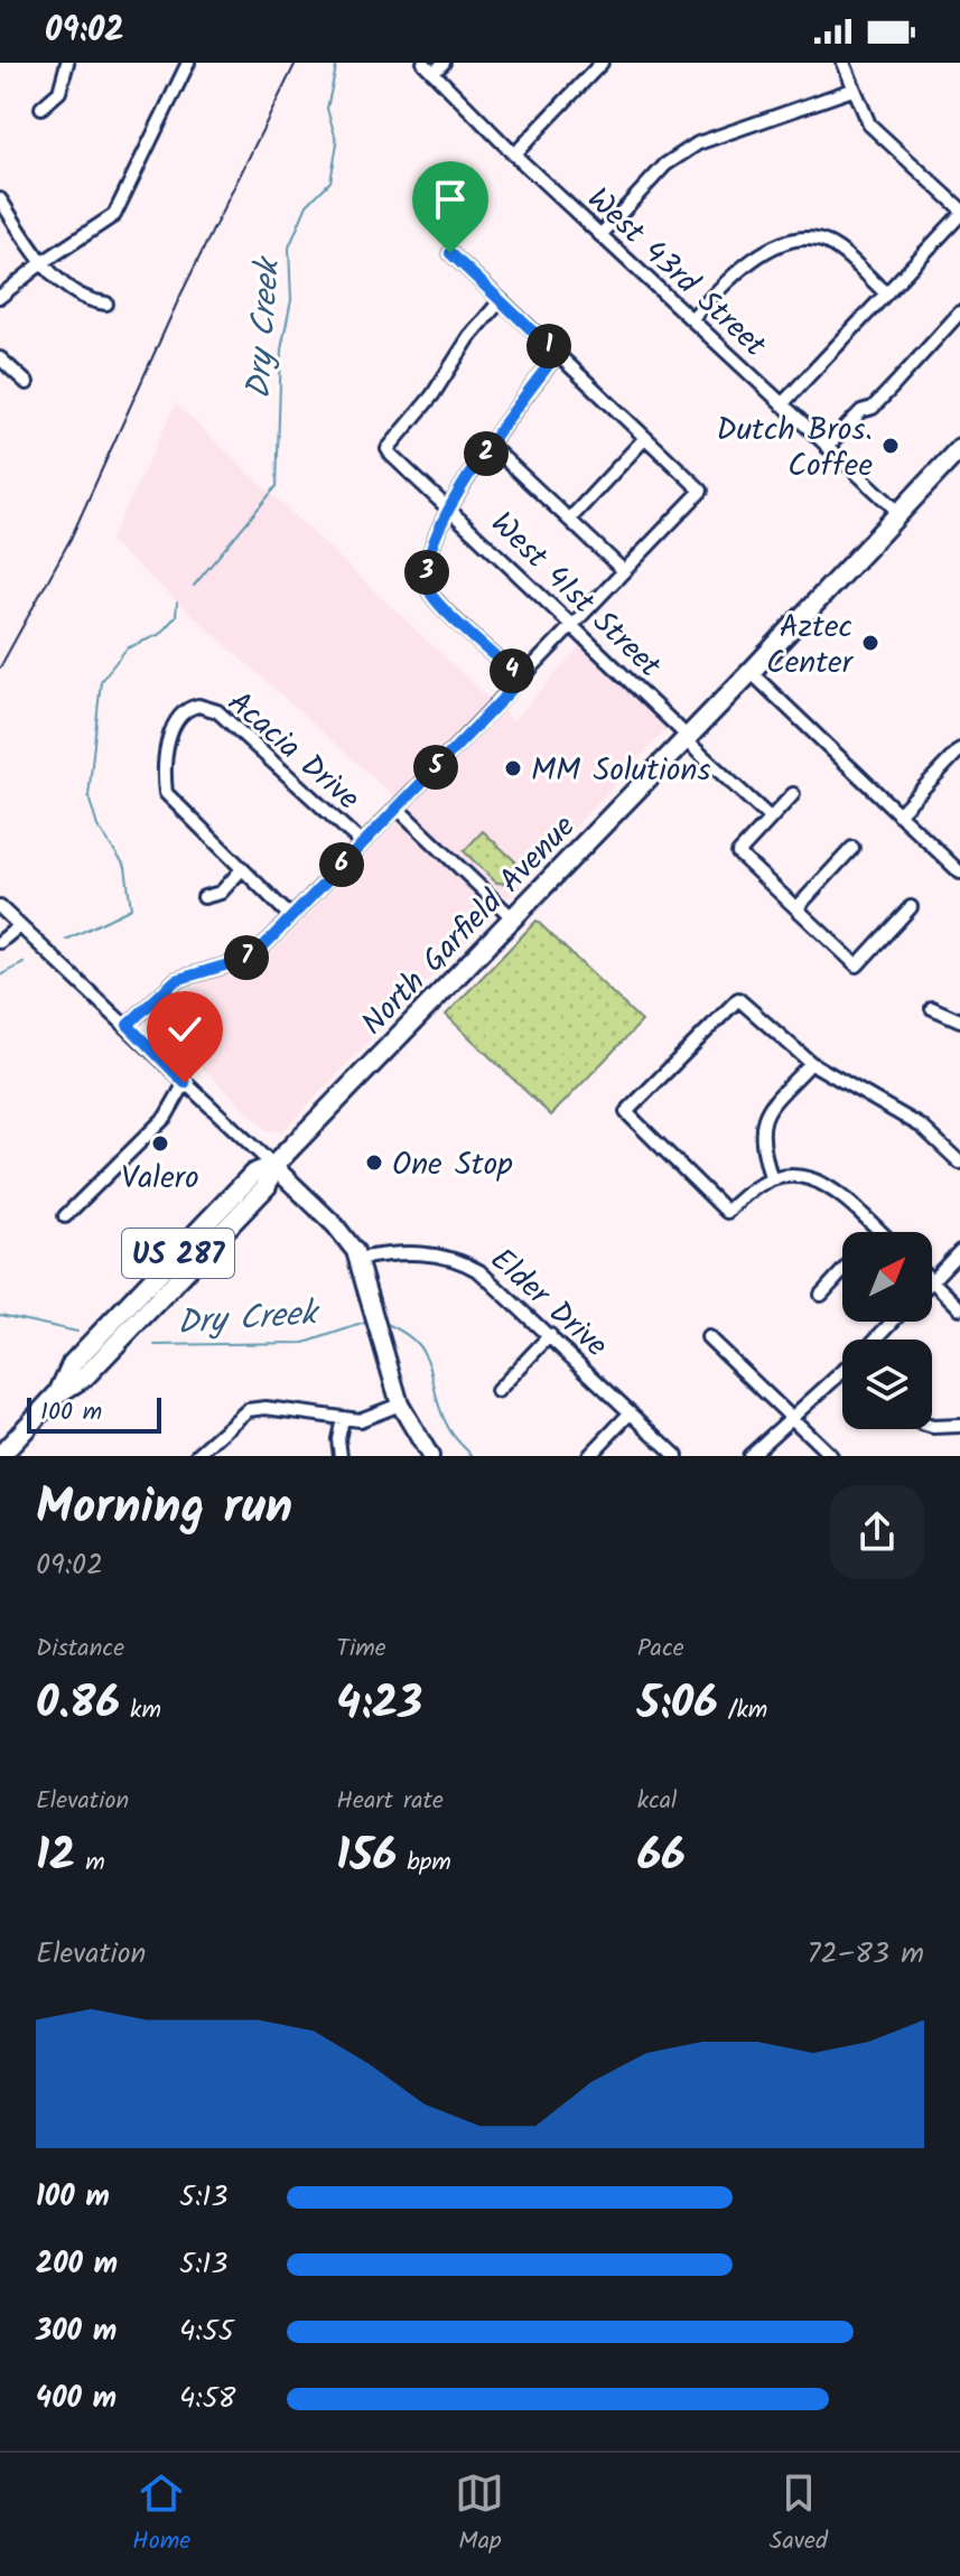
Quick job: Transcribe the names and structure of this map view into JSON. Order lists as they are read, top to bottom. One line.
{"streets":{"highway":["North Garfield Avenue","US 287"],"street":["West 43rd Street","West 41st Street","Acacia Drive","Elder Drive"]},"crossings":[["West 43rd Street","North Garfield Avenue"],["West 41st Street","North Garfield Avenue"]],"water":["Dry Creek"],"places":["Dutch Bros. Coffee","Aztec Center","MM Solutions","Valero","One Stop"],"scale_bar":"100 m","north":"top right","page":{"status":"09:02","pins":["1","2","3","4","5","6","7"],"scale":"100 m","heading":["Morning run","09:02"],"stats":[["Distance","0.86 km"],["Time","4:23"],["Pace","5:06 /km"],["Elevation","12 m"],["Heart rate","156 bpm"],["kcal","66"]],"chart":["Elevation","72–83 m"],"list":[{"name":"100 m","note":"5:13"},{"name":"200 m","note":"5:13"},{"name":"300 m","note":"4:55"},{"name":"400 m","note":"4:58"}],"tabs":["Home","Map","Saved"]}}
